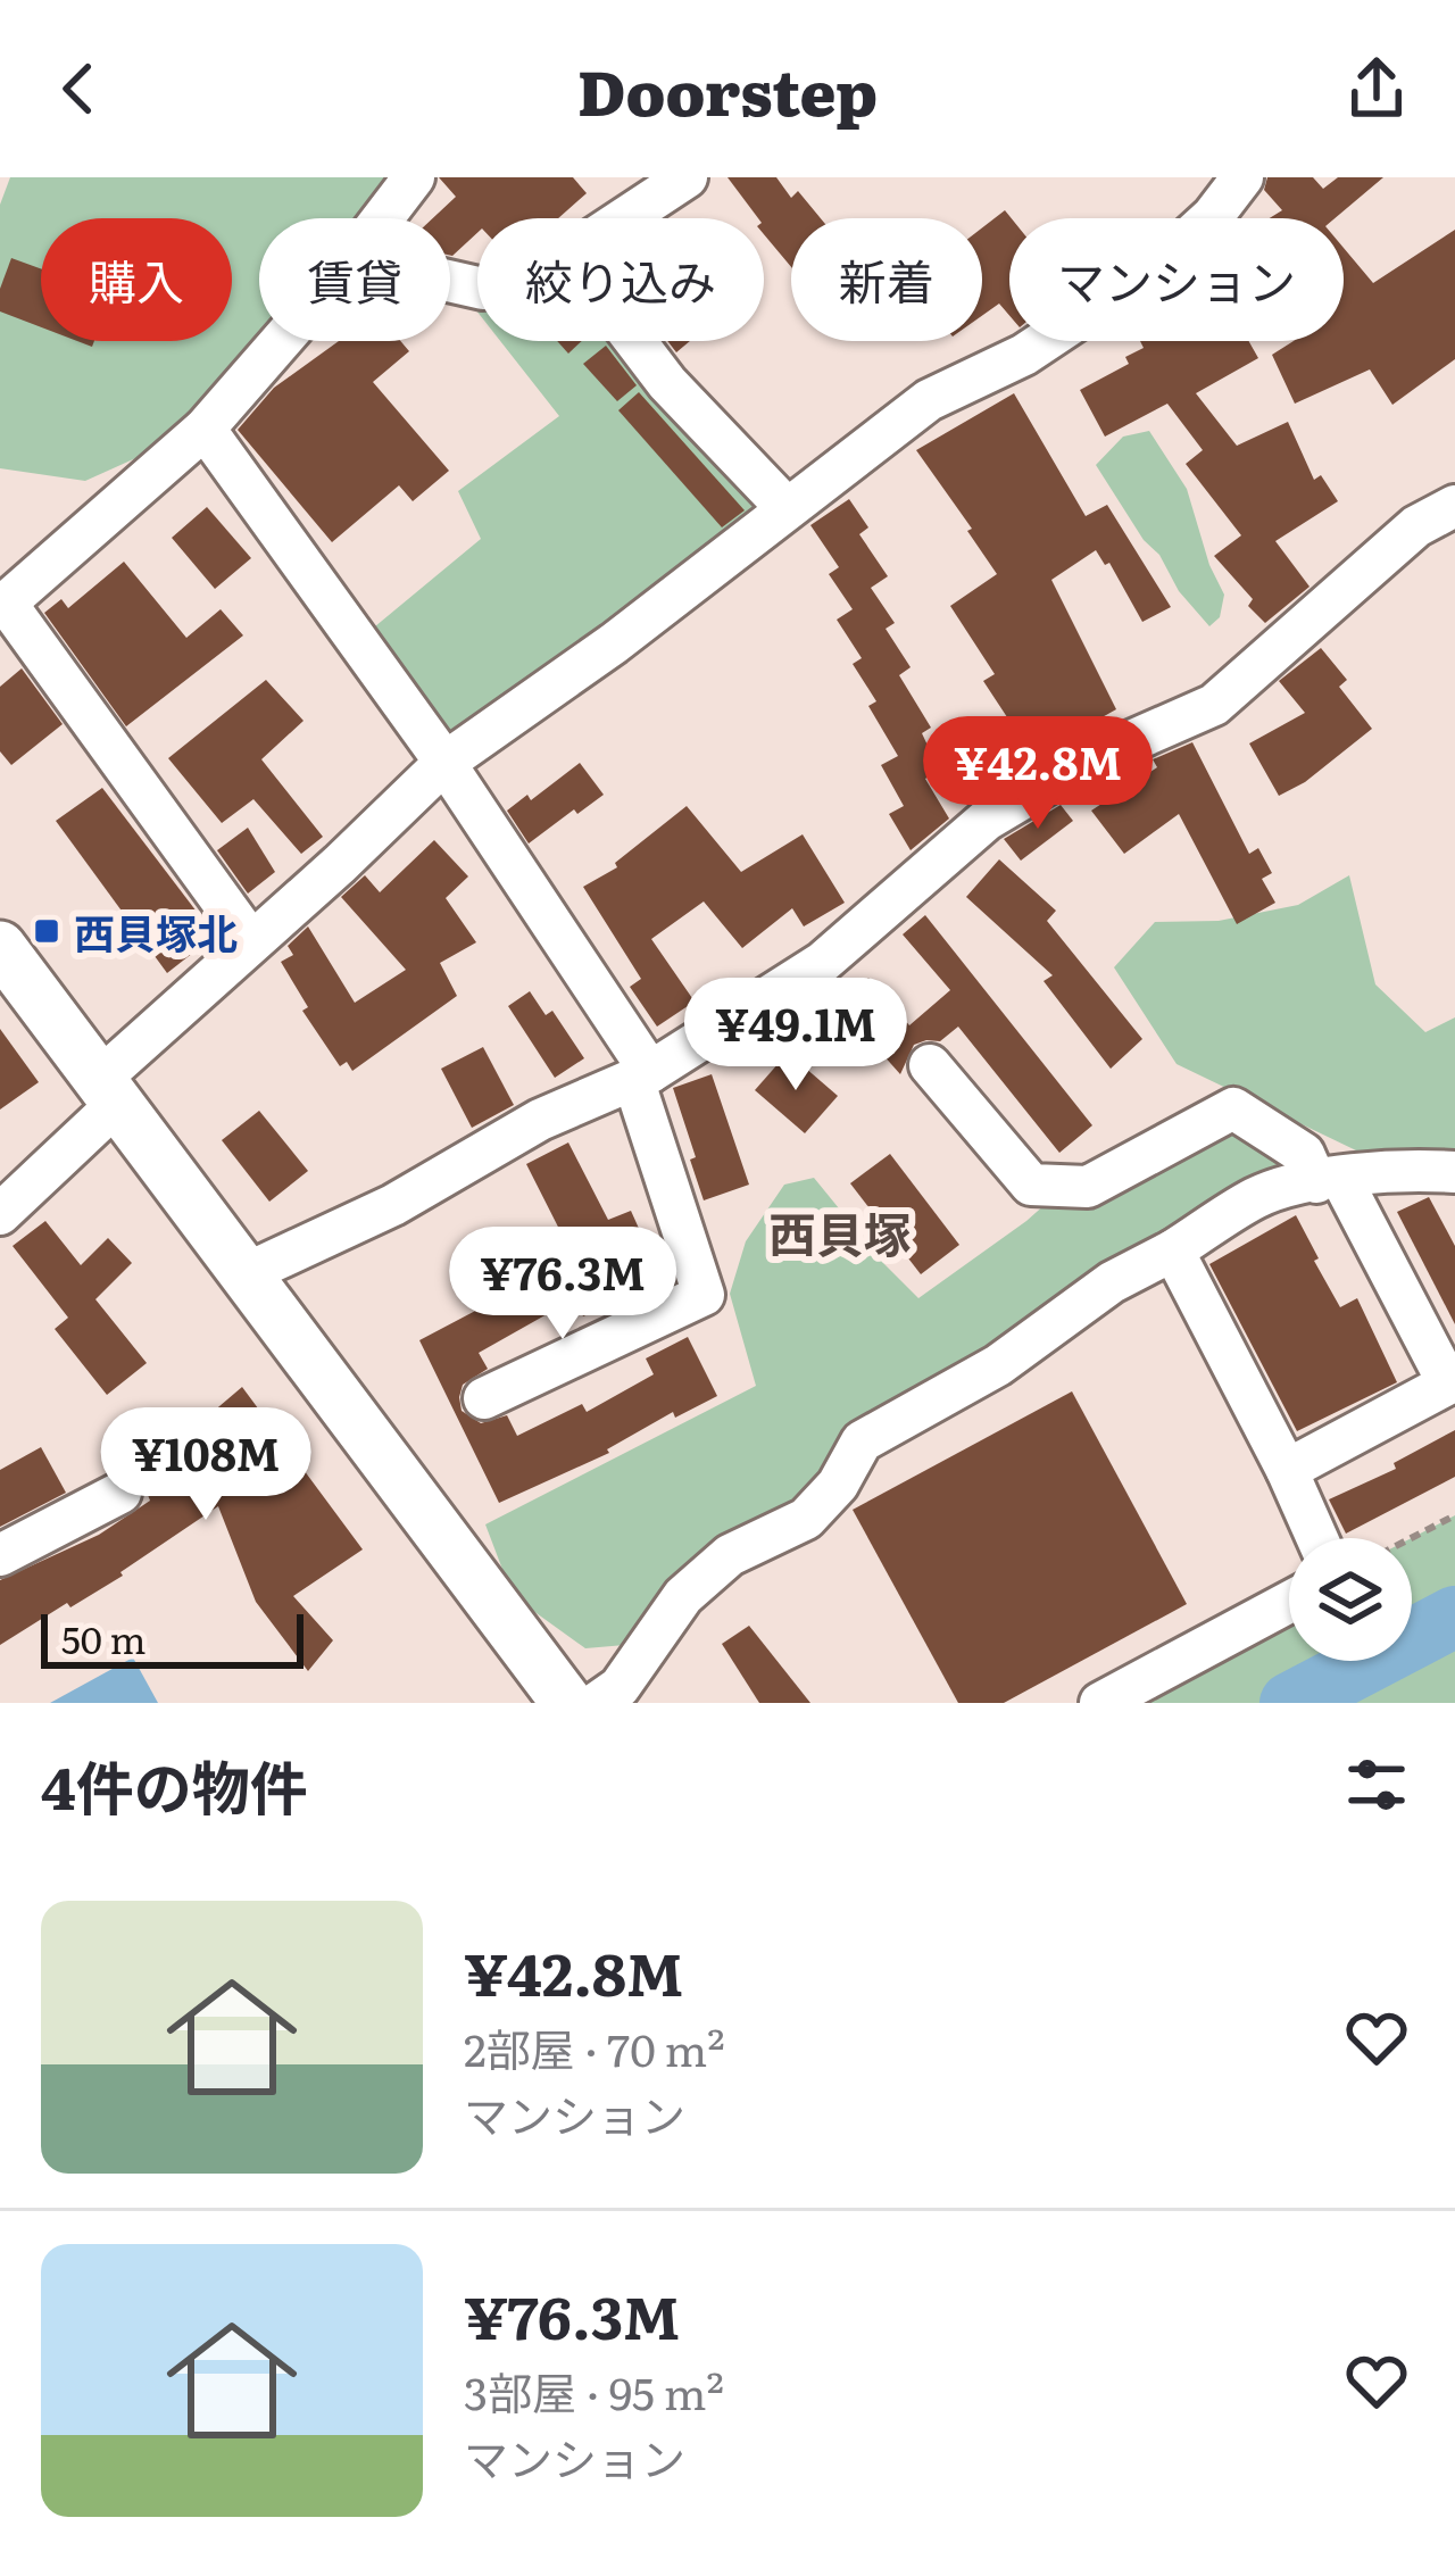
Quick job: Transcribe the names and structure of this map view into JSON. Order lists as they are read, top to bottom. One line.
{"districts":["西貝塚"],"places":{"transit":["西貝塚北"]},"scale_bar":"50 m","page":{"header":"Doorstep","chip":["購入","賃貸","絞り込み","新着","マンション"],"price":["¥42.8M","¥49.1M","¥76.3M","¥108M"],"scale":"50 m","heading":"4件の物件","list":[{"name":"¥42.8M","note":"2部屋 · 70 m² · マンション"},{"name":"¥76.3M","note":"3部屋 · 95 m² · マンション"}]}}
